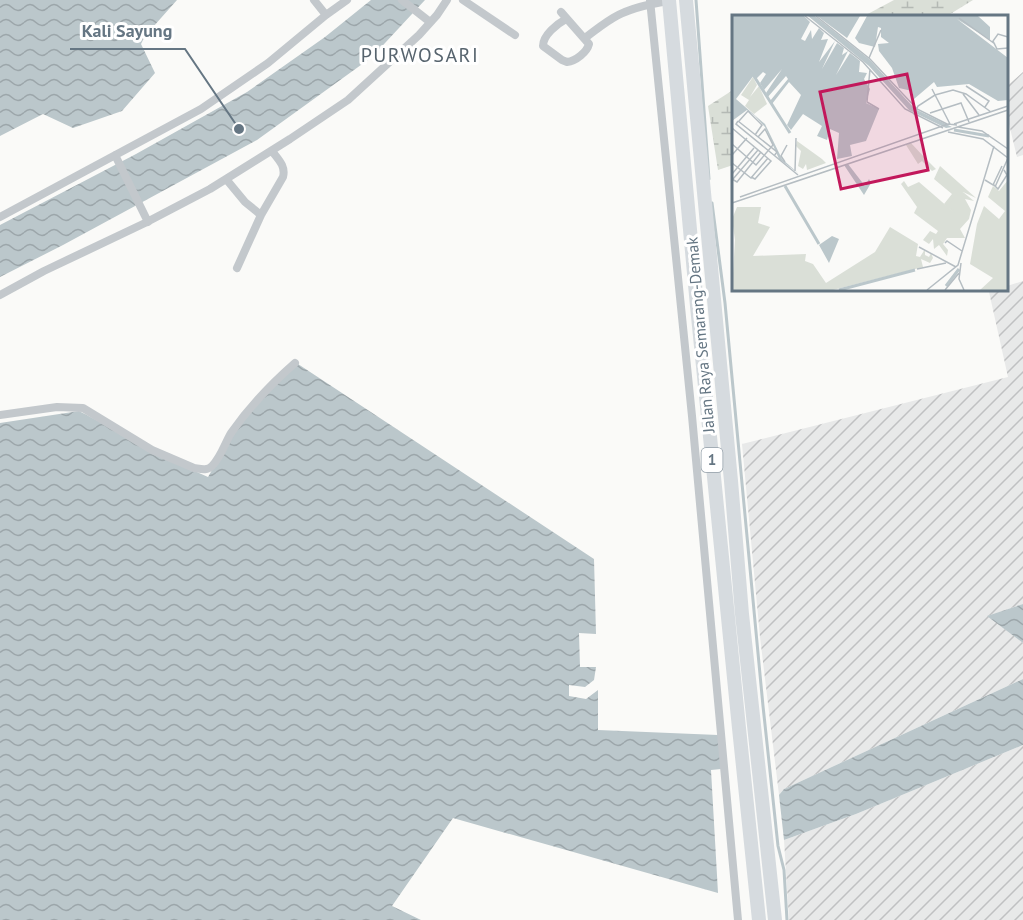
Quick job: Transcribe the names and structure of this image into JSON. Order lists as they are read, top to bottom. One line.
{"streets":{"highway":["Jalan Raya Semarang-Demak","1"]},"districts":["PURWOSARI"],"places":["Kali Sayung"]}
